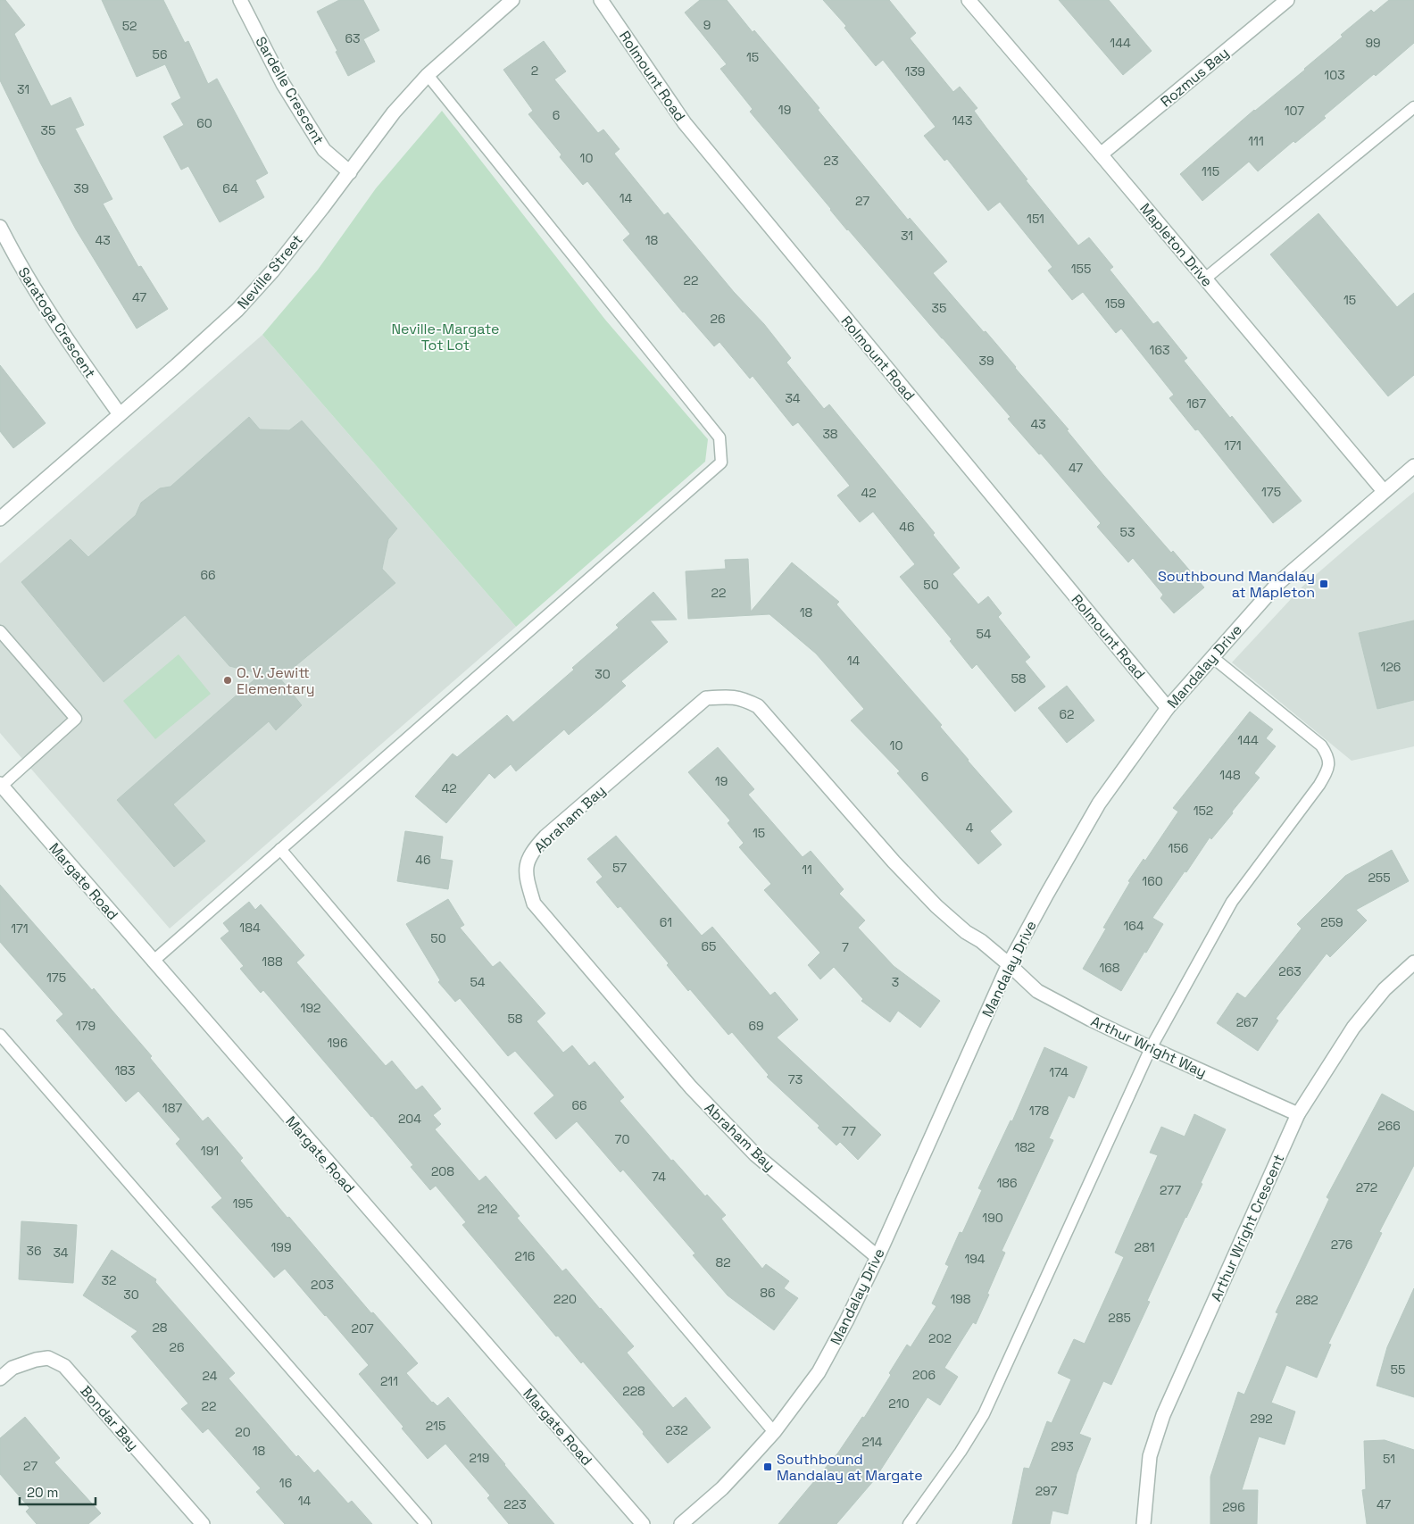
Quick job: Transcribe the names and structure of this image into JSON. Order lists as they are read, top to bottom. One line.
{"streets":{"street":["Rolmount Road","Rozmus Bay","Sardelle Crescent","Mapleton Drive","Neville Street","Saratoga Crescent","Mandalay Drive","Abraham Bay","Margate Road","Arthur Wright Way","Arthur Wright Crescent","Bondar Bay"]},"crossings":[["Rolmount Road","Mandalay Drive"],["Rozmus Bay","Mapleton Drive"],["Sardelle Crescent","Neville Street"],["Mapleton Drive","Mandalay Drive"],["Neville Street","Saratoga Crescent"],["Mandalay Drive","Abraham Bay"],["Mandalay Drive","Arthur Wright Way"],["Abraham Bay","Arthur Wright Way"],["Arthur Wright Way","Arthur Wright Crescent"]],"parks":["Neville-Margate Tot Lot"],"places":{"transit":["Southbound Mandalay at Mapleton","Southbound Mandalay at Margate"],"other":["O. V. Jewitt Elementary"]},"house_numbers":["9","52","63","144","99","56","15","2","139","103","31","19","107","6","143","60","35","111","10","23","115","39","64","14","27","151","31","43","18","155","22","47","15","159","35","26","163","39","34","167","43","38","171","47","175","42","46","53","66","50","22","18","54","14","126","30","58","62","144","10","148","6","19","42","152","4","15","156","46","57","11","255","160","61","259","164","184","171","50","65","7","188","168","263","175","54","3","192","58","267","179","69","196","183","174","73","66","187","178","204","266","77","70","182","191","208","74","186","272","277","195","212","190","276","199","281","36","34","216","194","82","32","203","86","30","220","198","282","285","28","207","202","26","55","206","24","211","228","210","22","292","215","232","20","214","293","18","219","51","27","16","297","14","223","47","296"],"scale_bar":"20 m"}
